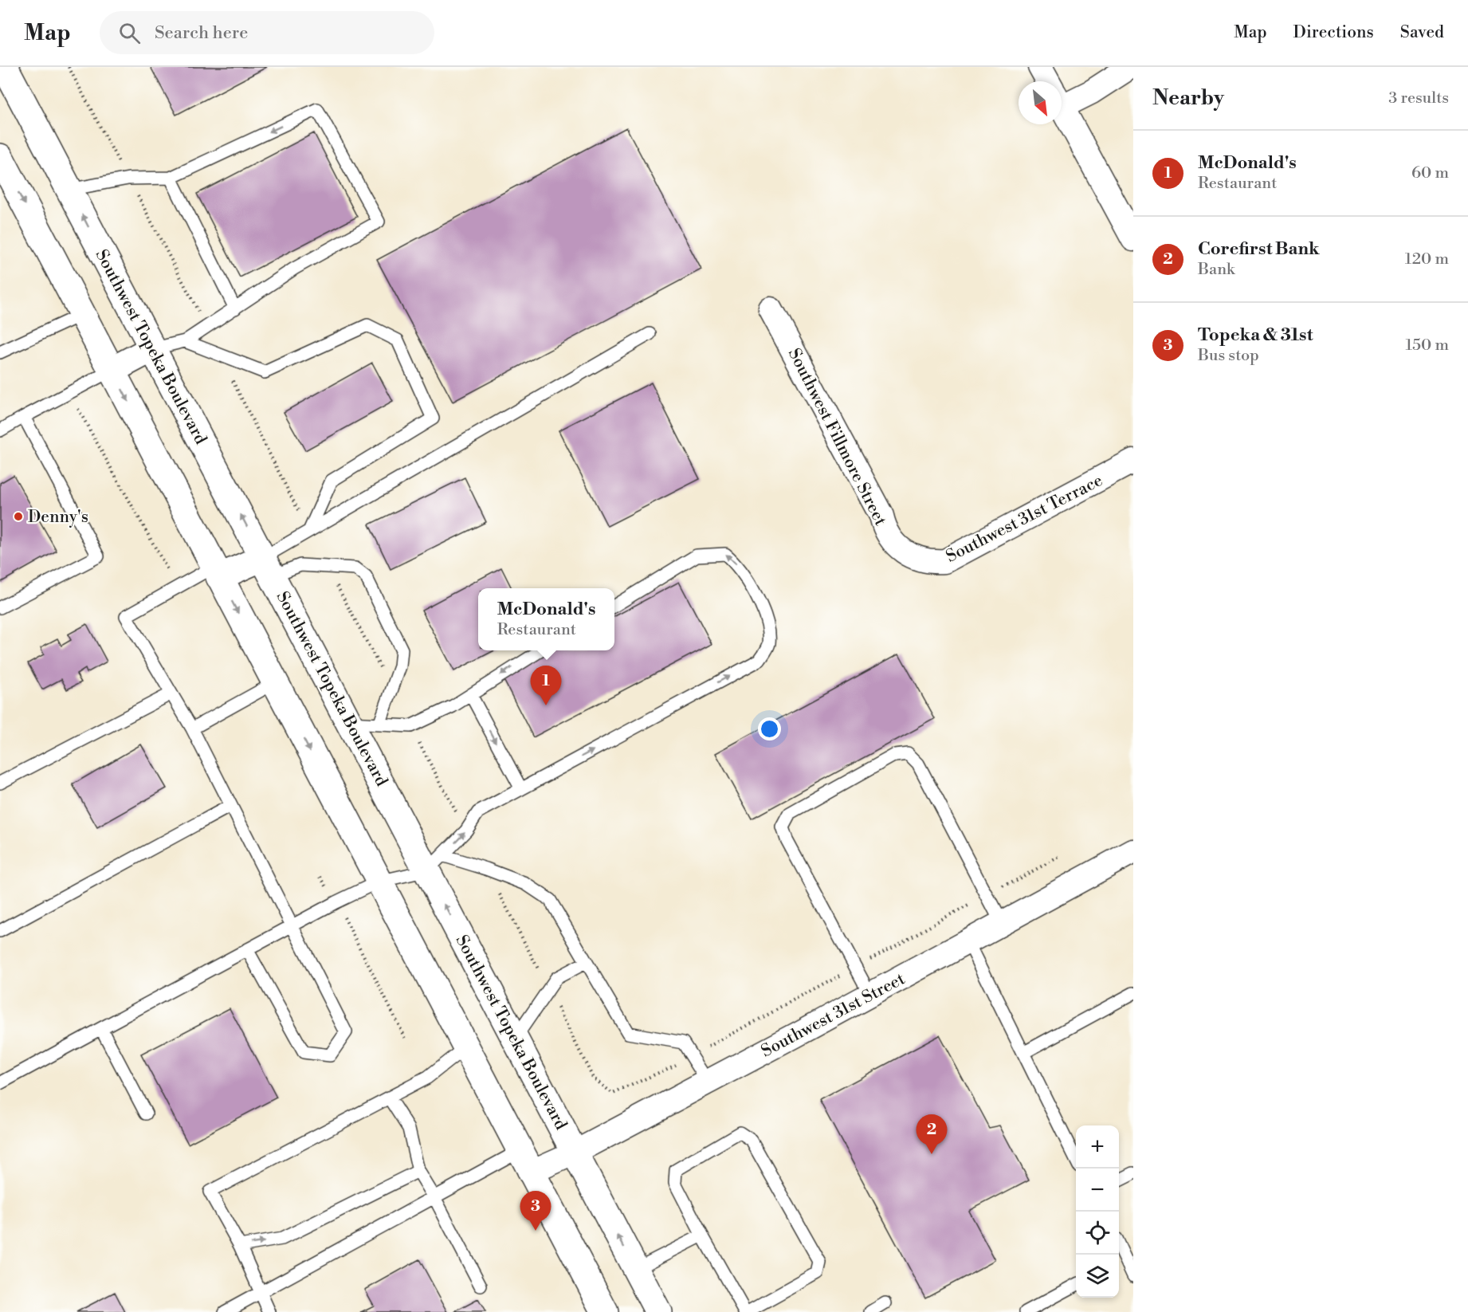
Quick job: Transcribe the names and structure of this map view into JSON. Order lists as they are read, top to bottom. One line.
{"streets":{"main road":["Southwest Topeka Boulevard"],"street":["Southwest Fillmore Street","Southwest 31st Terrace","Southwest 31st Street"]},"crossings":[["Southwest Topeka Boulevard","Southwest 31st Street"],["Southwest Fillmore Street","Southwest 31st Terrace"]],"places":["Denny's"],"north":"bottom right","page":{"header":"Map","search":"Search here","nav":["Map","Directions","Saved"],"heading":["Nearby","3 results"],"list":[{"mark":"1","name":"McDonald's","note":"Restaurant","value":"60 m"},{"mark":"2","name":"Corefirst Bank","note":"Bank","value":"120 m"},{"mark":"3","name":"Topeka & 31st","note":"Bus stop","value":"150 m"}],"popup":["McDonald's","Restaurant"],"pins":["1","2","3"],"map_buttons":["+","−"]}}
